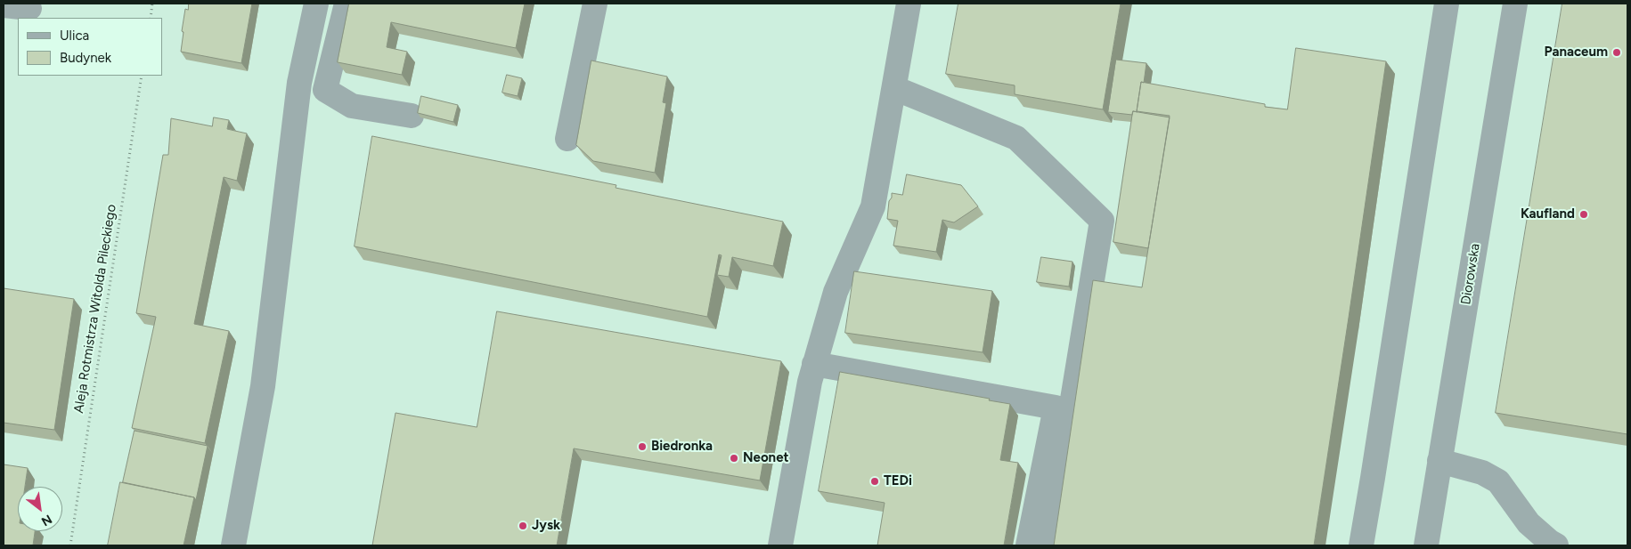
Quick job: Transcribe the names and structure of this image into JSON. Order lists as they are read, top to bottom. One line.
{"streets":{"street":["Diorowska"],"path":["Aleja Rotmistrza Witolda Pileckiego"]},"places":["Panaceum","Kaufland","Biedronka","Neonet","TEDi","Jysk"],"legend":["Ulica","Budynek"],"north":"bottom right"}
